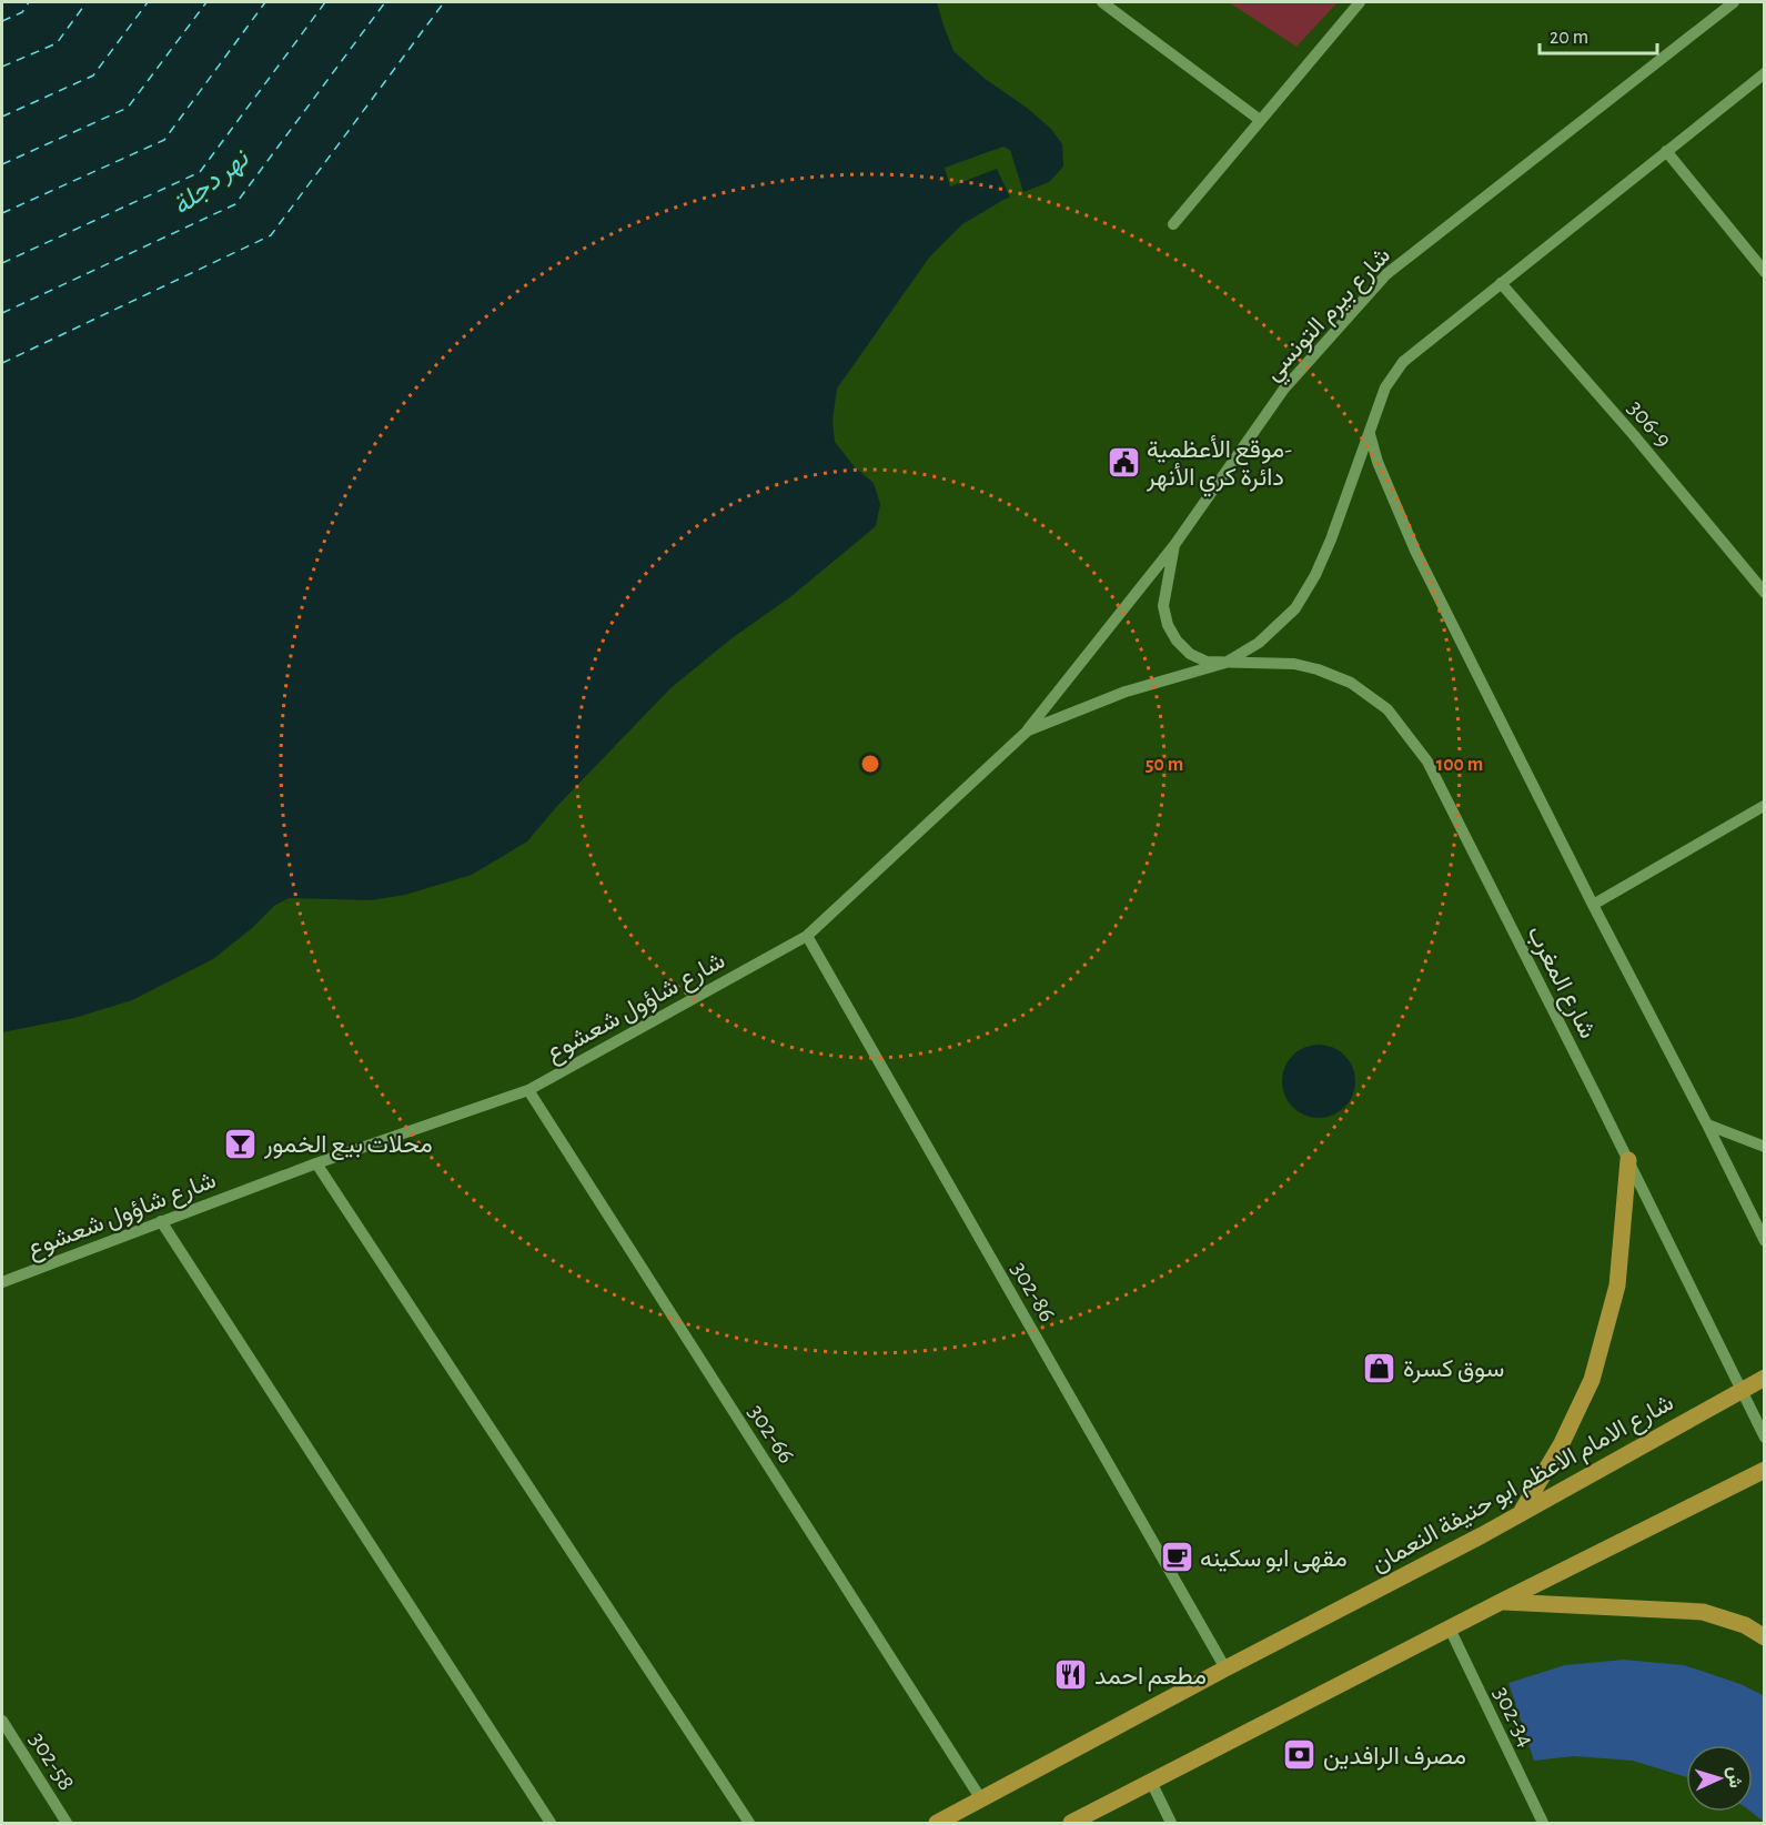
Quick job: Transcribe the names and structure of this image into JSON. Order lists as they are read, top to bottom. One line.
{"streets":{"main road":["شارع الامام الاعظم ابو حنيفة النعمان"],"street":["شارع بيرم التونسي","306-9","شارع المغرب","شارع شاؤول شعشوع","302-86","302-66","302-34","302-58"]},"crossings":[["شارع بيرم التونسي","شارع شاؤول شعشوع"],["شارع المغرب","شارع شاؤول شعشوع"],["شارع المغرب","شارع الامام الاعظم ابو حنيفة النعمان"],["شارع شاؤول شعشوع","302-86"],["شارع شاؤول شعشوع","302-66"],["302-86","شارع الامام الاعظم ابو حنيفة النعمان"],["302-66","شارع الامام الاعظم ابو حنيفة النعمان"]],"water":["نهر دجلة"],"places":{"public building":["موقع الأعظمية- دائرة كري الأنهر"],"bar":["محلات بيع الخمور"],"shop":["سوق كسرة"],"cafe":["مقهى ابو سكينه"],"restaurant":["مطعم احمد"],"bank":["مصرف الرافدين"]},"scale_bar":"20 m","north":"right","rings":["50 m","100 m"]}
